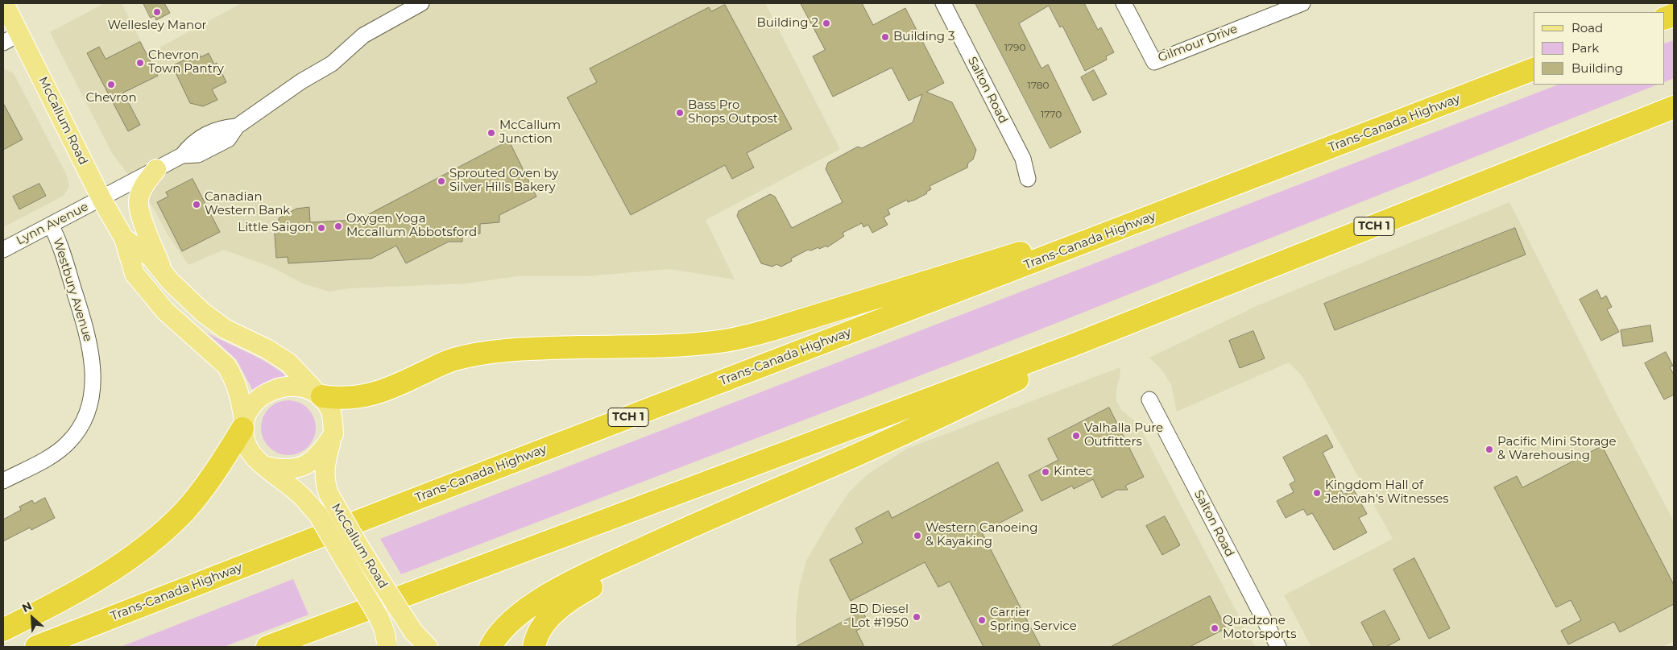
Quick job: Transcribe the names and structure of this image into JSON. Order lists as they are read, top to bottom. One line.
{"streets":{"highway":["Trans-Canada Highway","TCH 1"],"main road":["McCallum Road"],"street":["Gilmour Drive","Salton Road","Lynn Avenue","Westbury Avenue"]},"crossings":[["McCallum Road","Lynn Avenue"],["Lynn Avenue","Westbury Avenue"]],"places":["Wellesley Manor","Building 2","Building 3","Chevron Town Pantry","Chevron","Bass Pro Shops Outpost","McCallum Junction","Sprouted Oven by Silver Hills Bakery","Canadian Western Bank","Oxygen Yoga Mccallum Abbotsford","Little Saigon","Valhalla Pure Outfitters","Pacific Mini Storage & Warehousing","Kintec","Kingdom Hall of Jehovah's Witnesses","Western Canoeing & Kayaking","BD Diesel - Lot #1950","Carrier Spring Service","Quadzone Motorsports"],"house_numbers":["1790","1780","1770"],"legend":["Road","Park","Building"],"north":"top left"}
